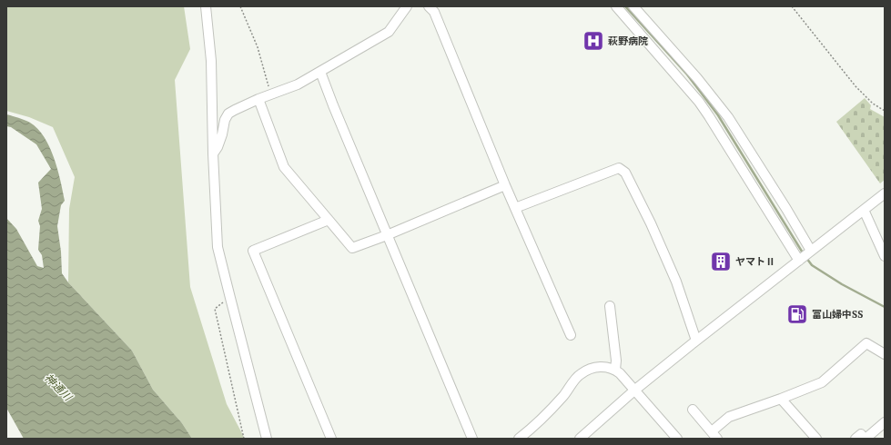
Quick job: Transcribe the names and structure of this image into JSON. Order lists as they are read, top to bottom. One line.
{"water":["神通川"],"places":{"hospital":["萩野病院"],"building":["ヤマトⅡ"],"fuel station":["富山婦中SS"]}}
